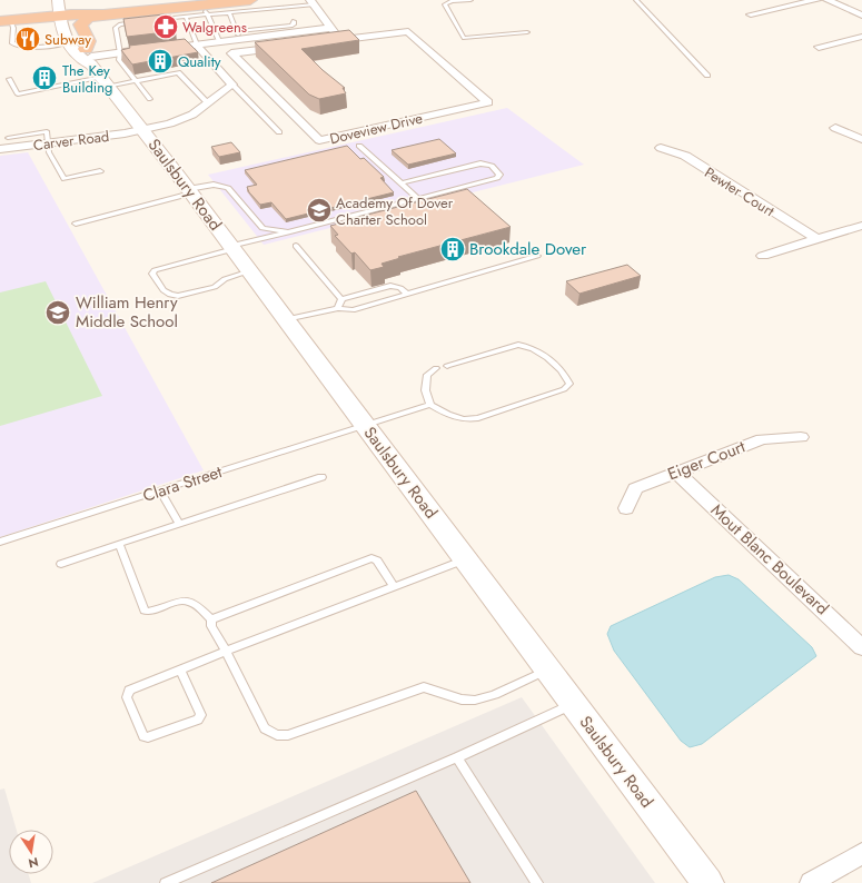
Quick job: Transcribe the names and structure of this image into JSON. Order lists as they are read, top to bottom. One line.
{"streets":{"main road":["Saulsbury Road"],"street":["Doveview Drive","Carver Road","Pewter Court","Eiger Court","Mout Blanc Boulevard"],"lane":["Clara Street"]},"crossings":[["Doveview Drive","Carver Road"],["Carver Road","Saulsbury Road"],["Saulsbury Road","Clara Street"],["Eiger Court","Mout Blanc Boulevard"]],"places":{"pharmacy":["Walgreens"],"restaurant":["Subway"],"building":["Quality","The Key Building","Brookdale Dover"],"school or university":["Academy Of Dover Charter School","William Henry Middle School"]},"north":"bottom"}
